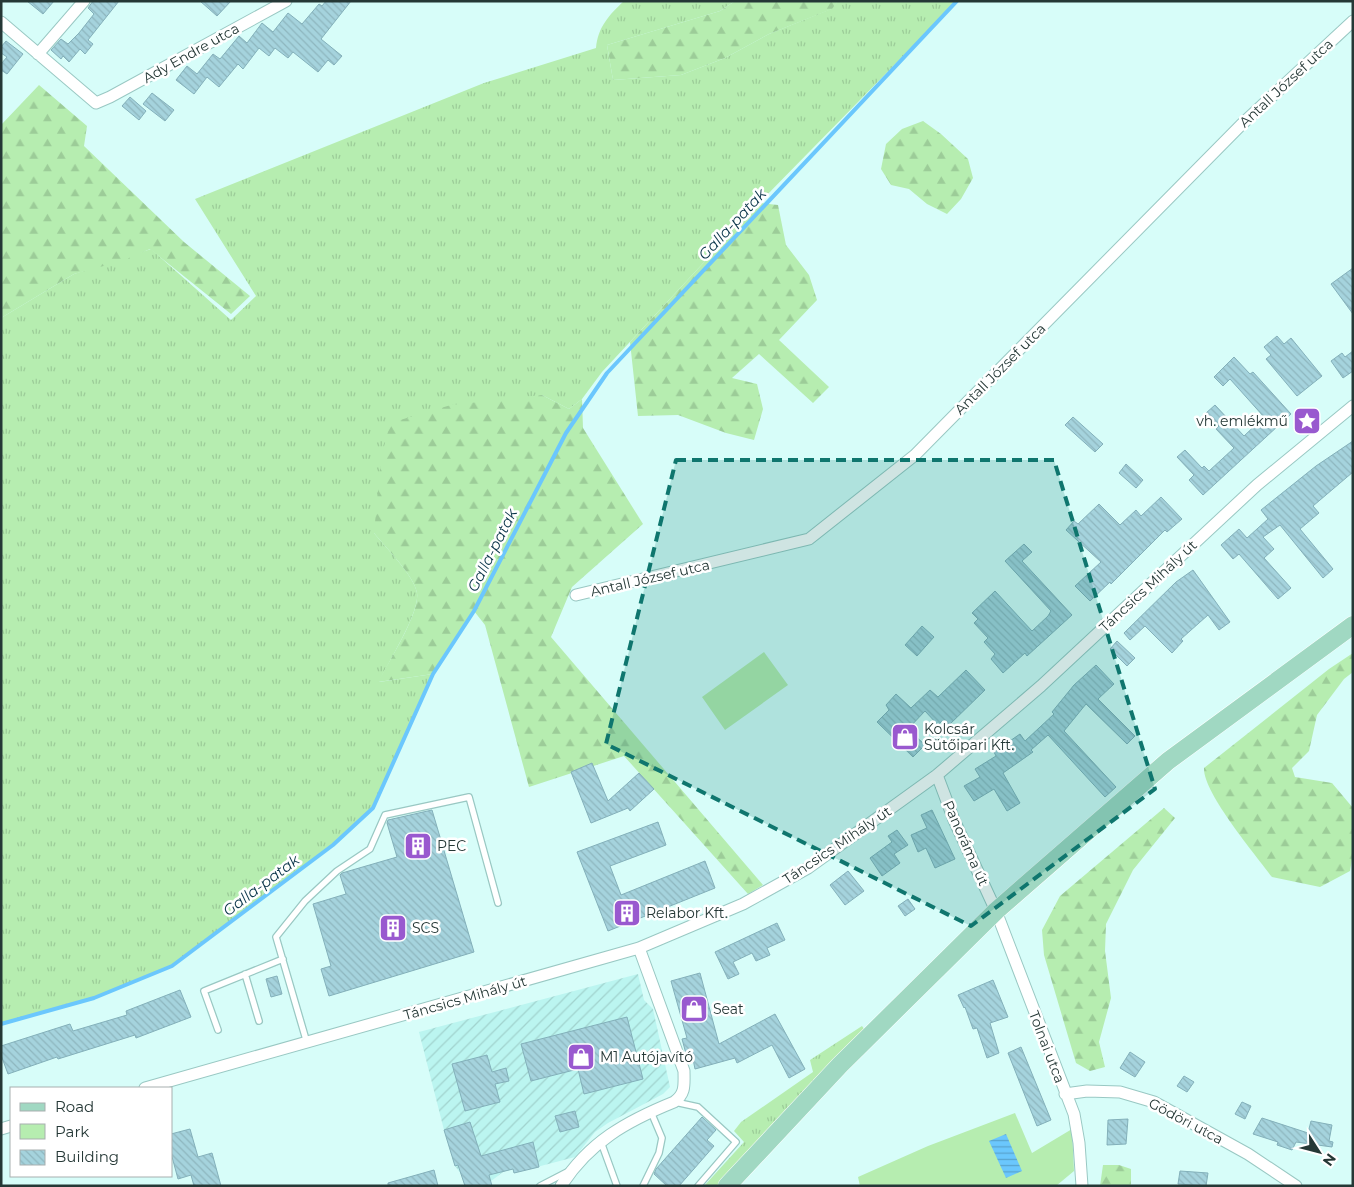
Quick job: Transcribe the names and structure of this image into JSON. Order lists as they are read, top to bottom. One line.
{"streets":{"street":["Ady Endre utca","Antall József utca","Táncsics Mihály út","Panoráma út","Tolnai utca","Gödöri utca"]},"crossings":[["Táncsics Mihály út","Panoráma út"],["Panoráma út","Tolnai utca"],["Tolnai utca","Gödöri utca"]],"water":["Galla-patak"],"places":{"place":["vh. emlékmű"],"shop":["Kolcsár Sütőipari Kft.","Seat","M1 Autójavító"],"building":["PEC","Relabor Kft.","SCS"]},"legend":["Road","Park","Building"],"north":"bottom right"}
